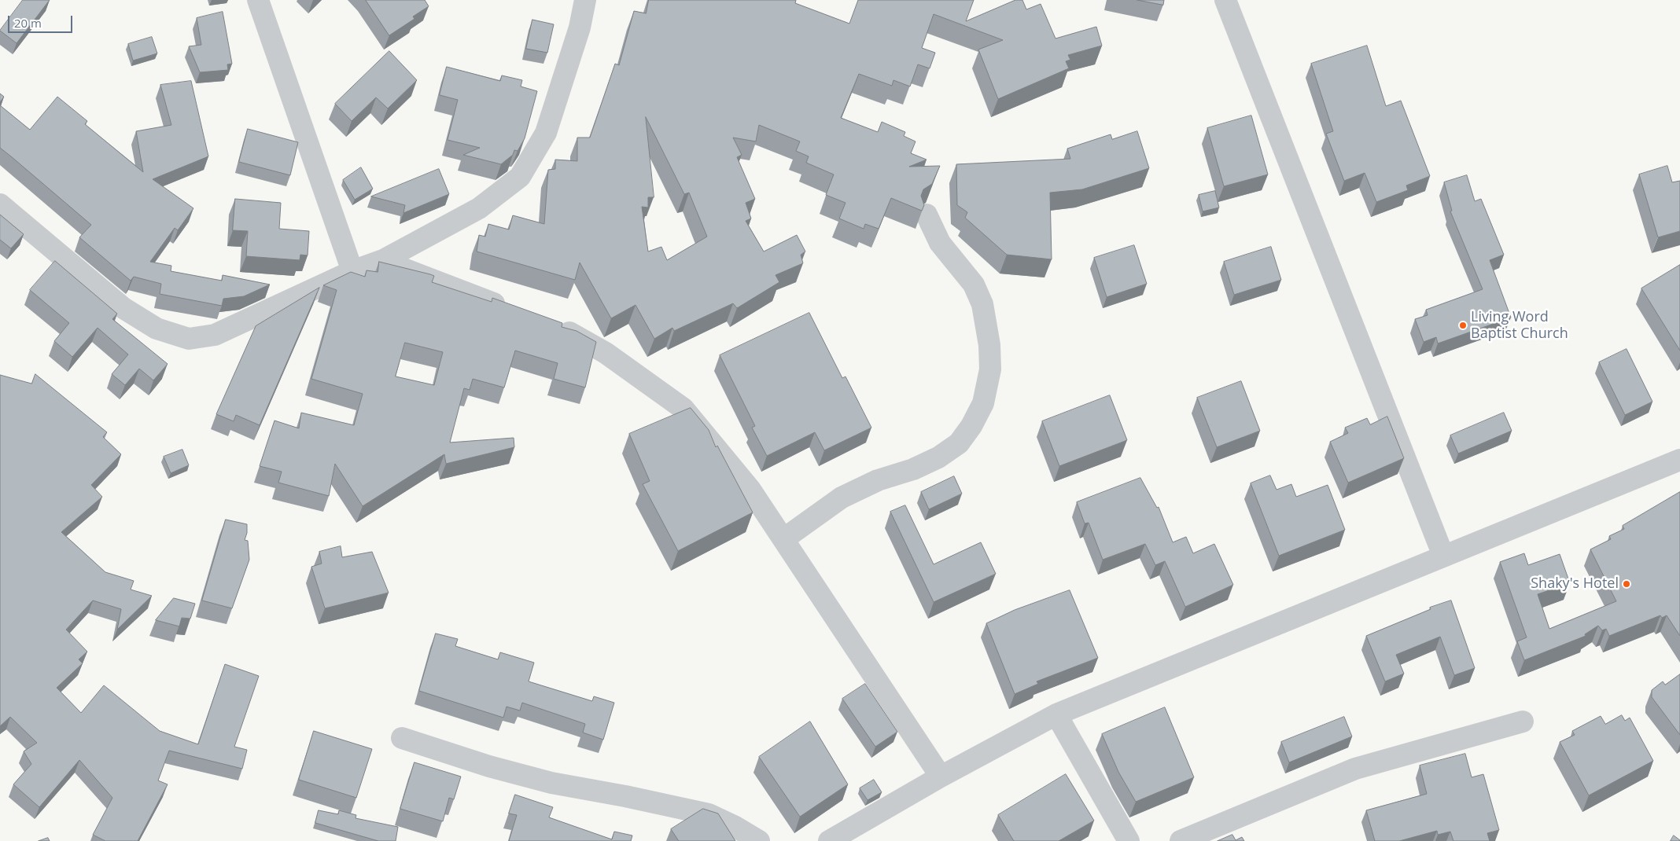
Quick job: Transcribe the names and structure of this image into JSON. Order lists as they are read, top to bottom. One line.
{"places":["Living Word Baptist Church","Shaky's Hotel"],"scale_bar":"20 m"}
